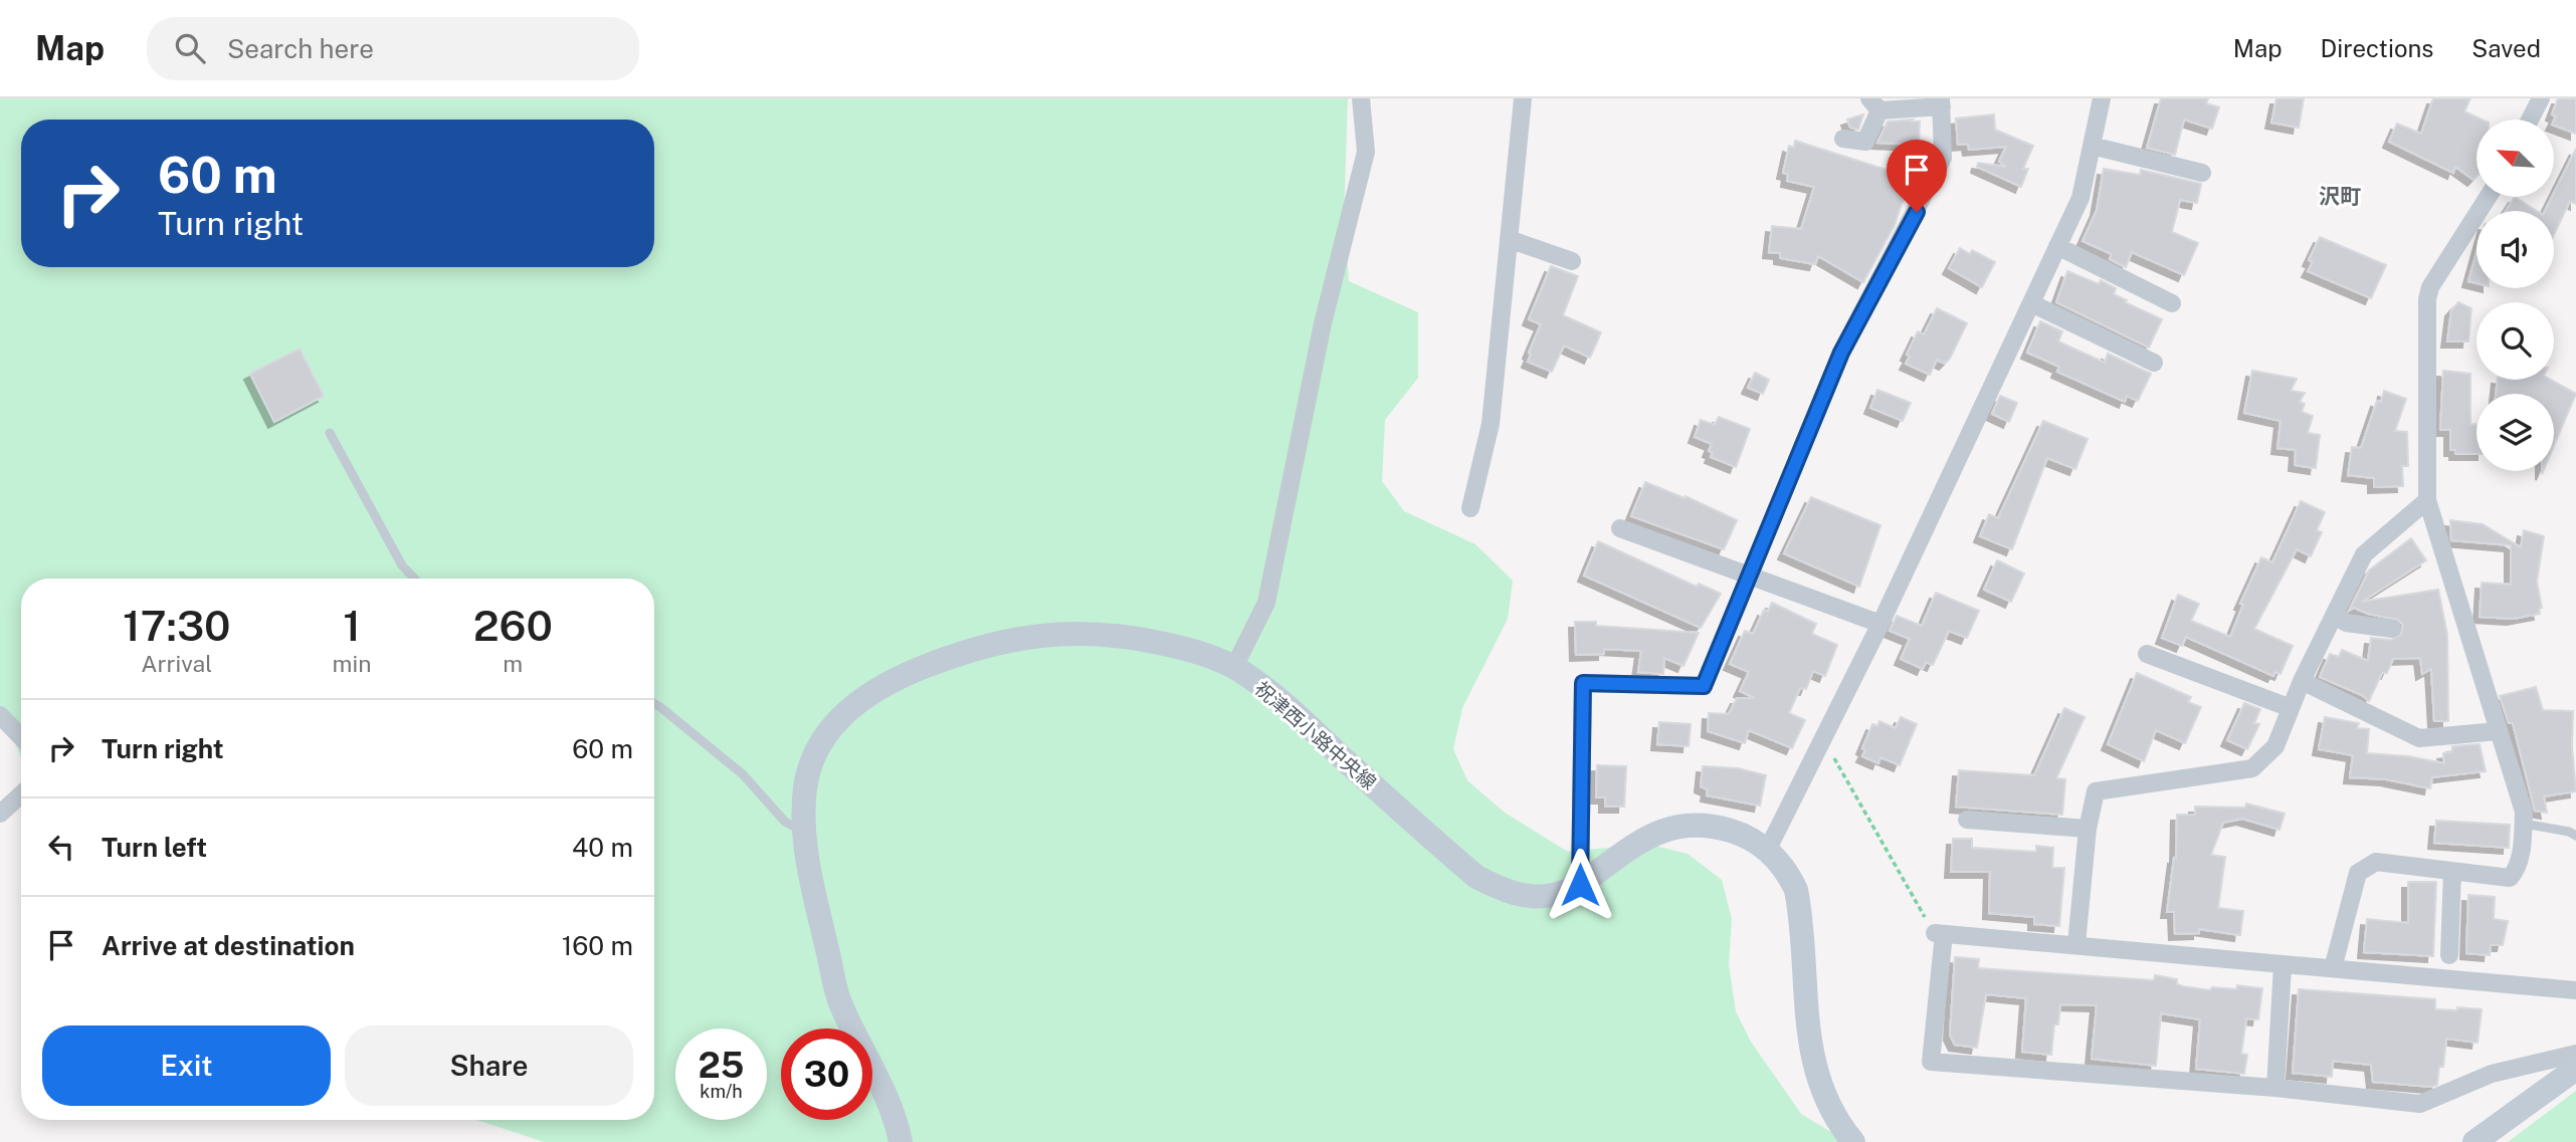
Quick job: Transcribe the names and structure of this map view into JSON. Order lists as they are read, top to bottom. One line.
{"streets":{"main road":["祝津西小路中央線"]},"districts":["沢町"],"north":"top left","page":{"header":"Map","search":"Search here","nav":["Map","Directions","Saved"],"turn":["60 m","Turn right"],"eta":["17:30","Arrival","1","min","260","m"],"list":[{"name":"Turn right","value":"60 m"},{"name":"Turn left","value":"40 m"},{"name":"Arrive at destination","value":"160 m"}],"buttons":["Exit","Share"],"speed":"25 km/h","limit":"30"}}
